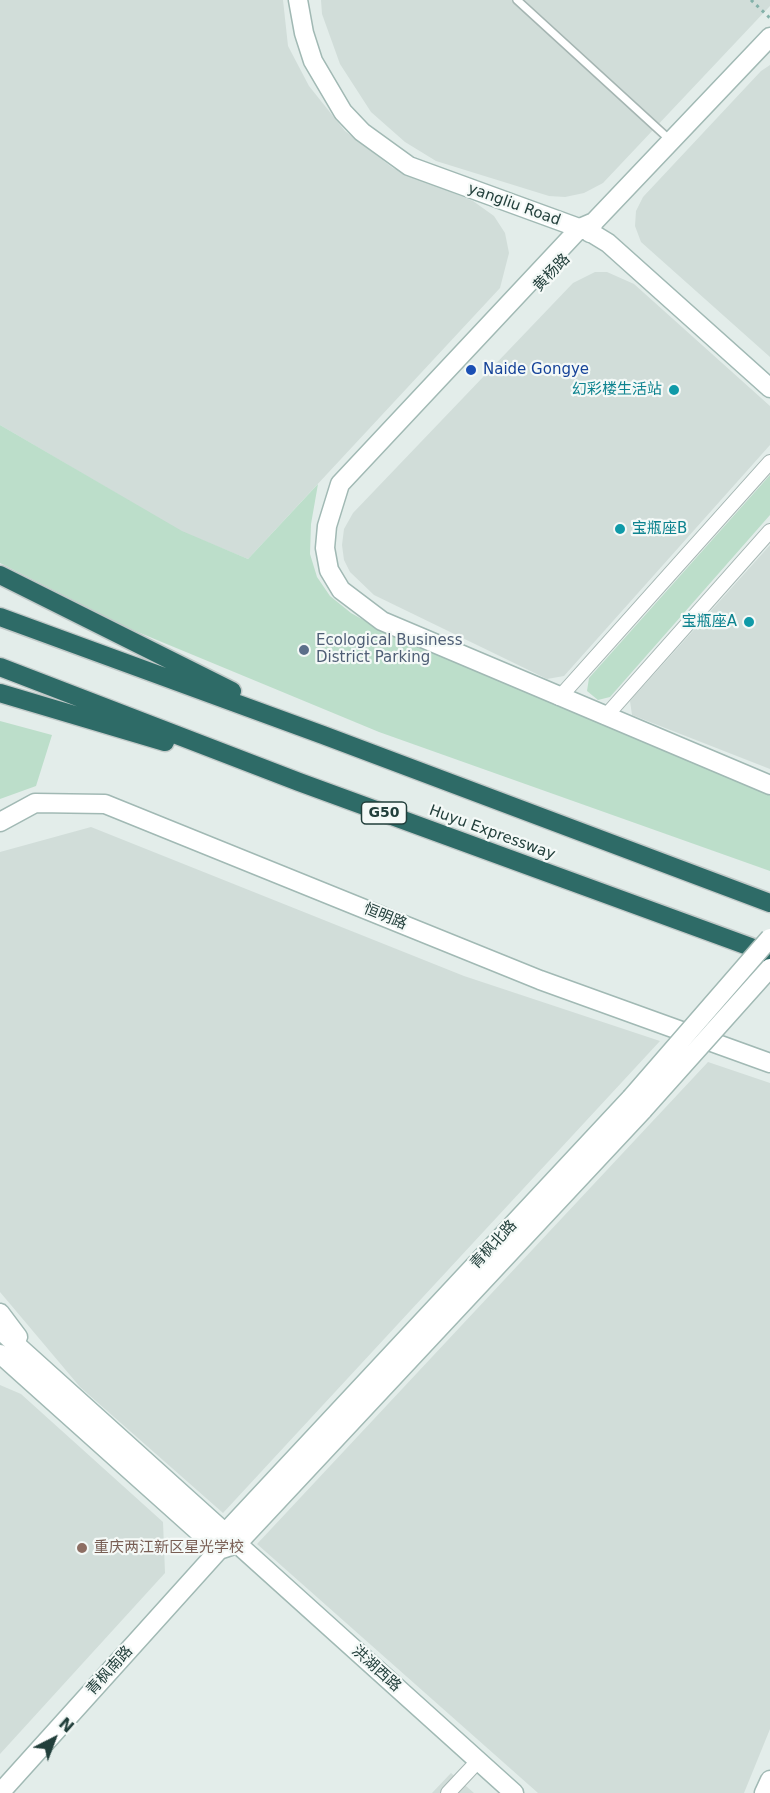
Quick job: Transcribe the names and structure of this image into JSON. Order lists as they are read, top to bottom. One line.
{"streets":{"highway":["G50","Huyu Expressway"],"street":["yangliu Road","黄杨路","恒明路","青枫北路","洪湖西路","青枫南路"]},"crossings":[["yangliu Road","黄杨路"],["青枫北路","洪湖西路"],["青枫北路","青枫南路"],["洪湖西路","青枫南路"]],"places":["Naide Gongye","幻彩楼生活站","宝瓶座B","宝瓶座A","Ecological Business District Parking","重庆两江新区星光学校"],"north":"top right"}
